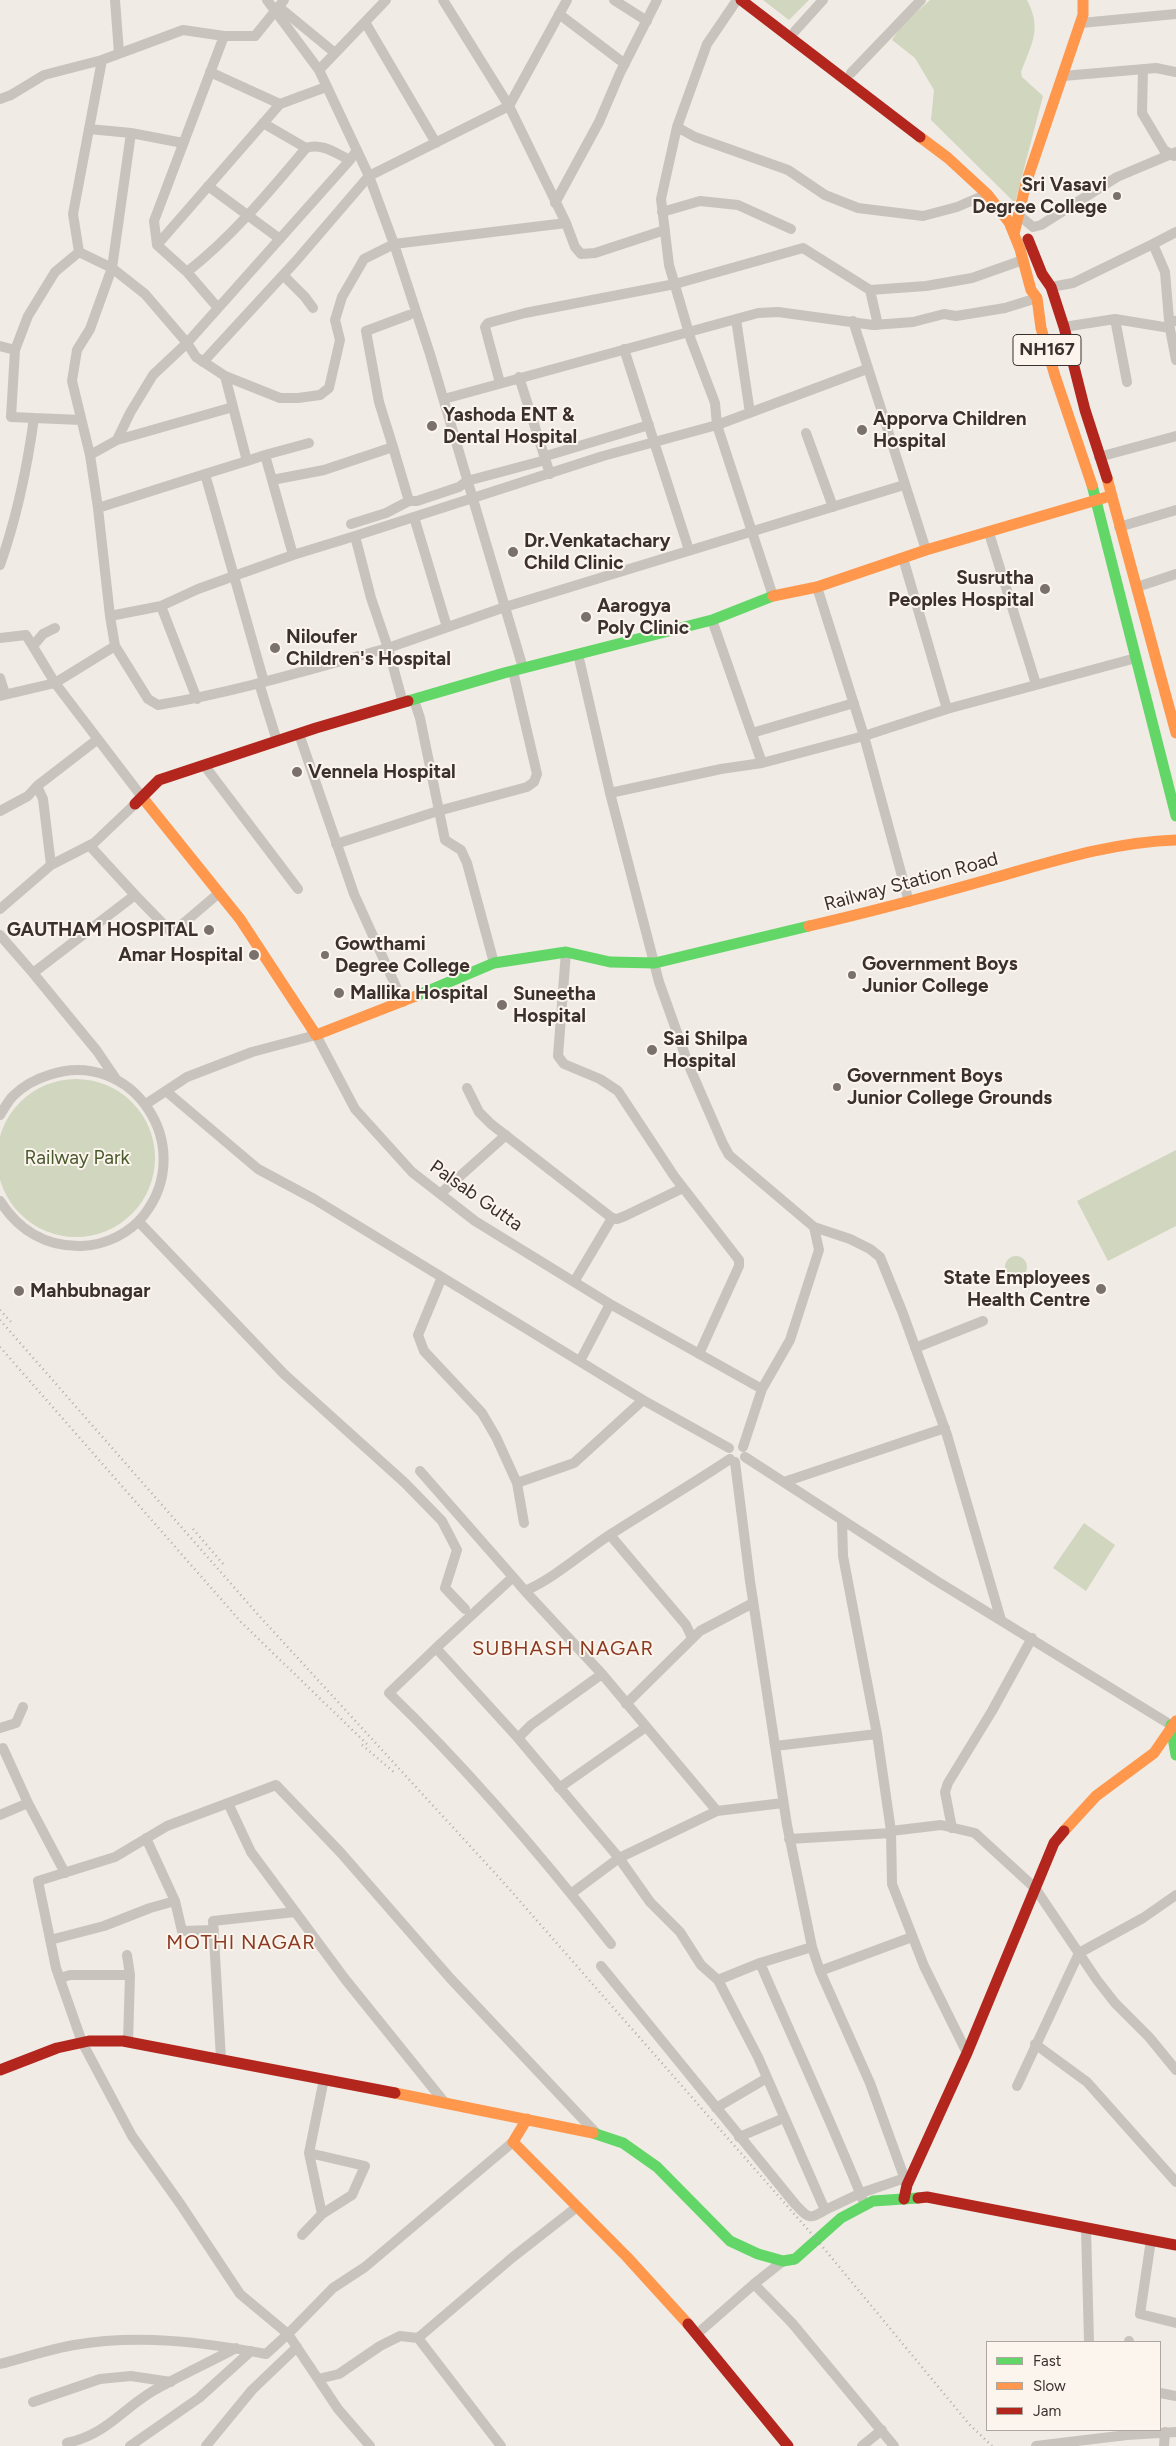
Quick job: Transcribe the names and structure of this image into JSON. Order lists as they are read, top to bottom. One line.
{"streets":{"main road":["NH167","Railway Station Road"],"street":["Palsab Gutta"]},"districts":["SUBHASH NAGAR","MOTHI NAGAR"],"parks":["Railway Park"],"places":["Sri Vasavi Degree College","Yashoda ENT & Dental Hospital","Apporva Children Hospital","Dr.Venkatachary Child Clinic","Susrutha Peoples Hospital","Aarogya Poly Clinic","Niloufer Children's Hospital","Vennela Hospital","GAUTHAM HOSPITAL","Amar Hospital","Gowthami Degree College","Government Boys Junior College","Mallika Hospital","Suneetha Hospital","Sai Shilpa Hospital","Government Boys Junior College Grounds","State Employees Health Centre","Mahbubnagar"],"legend":["Fast","Slow","Jam"]}
